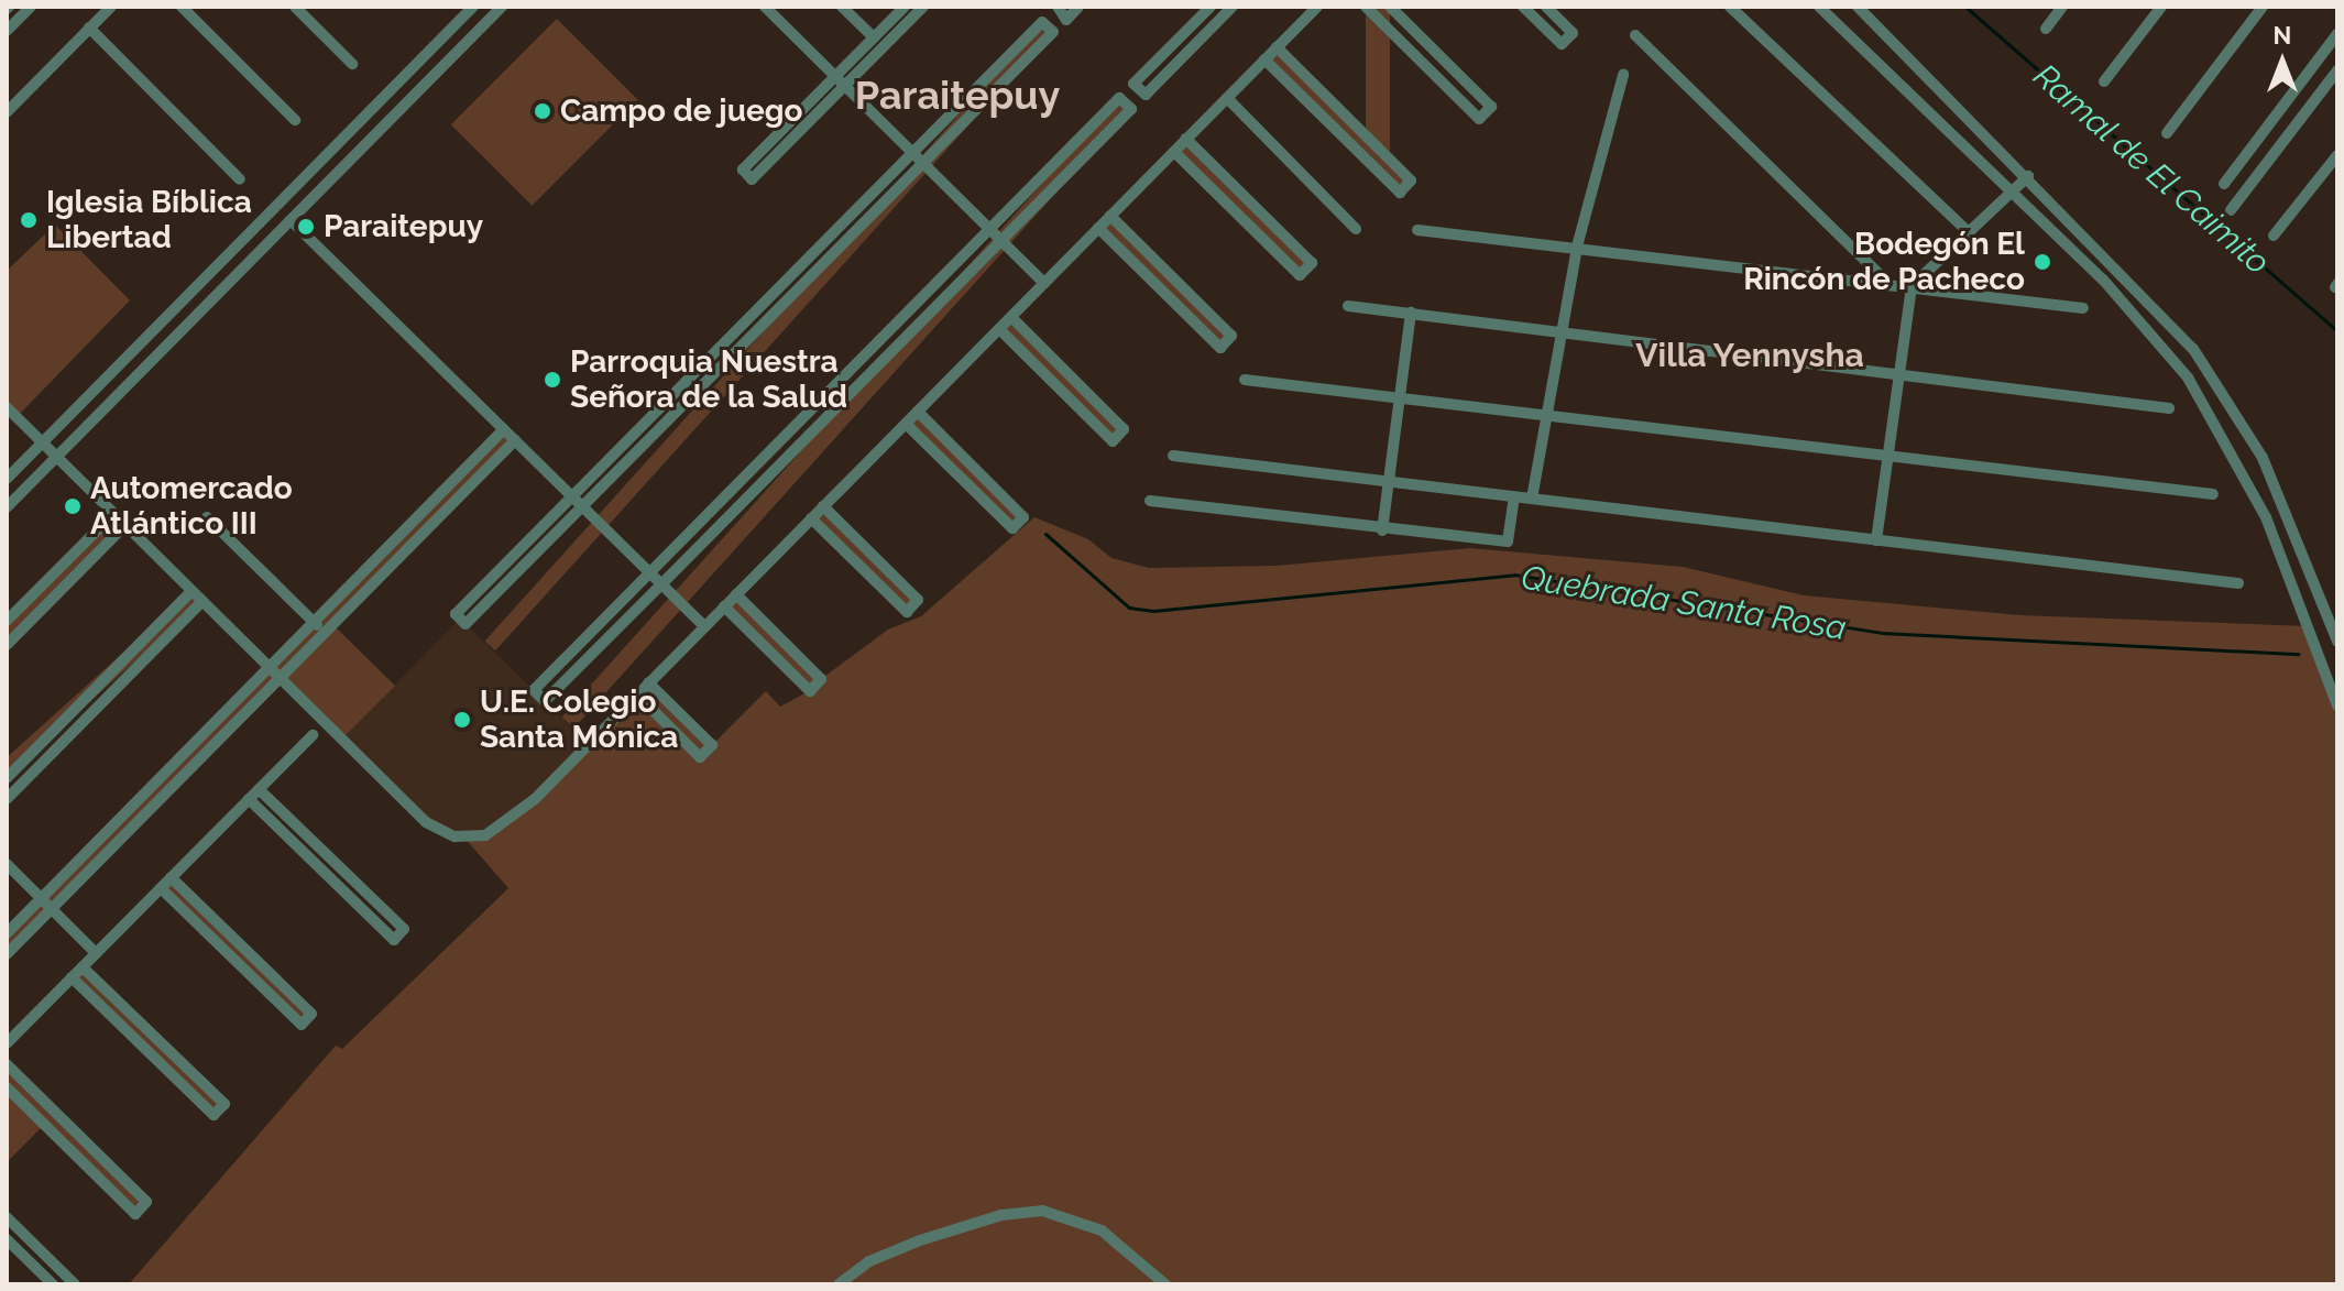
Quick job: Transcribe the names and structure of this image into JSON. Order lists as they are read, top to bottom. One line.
{"districts":["Paraitepuy","Villa Yennysha"],"water":["Ramal de El Caimito","Quebrada Santa Rosa"],"places":["Campo de juego","Iglesia Bíblica Libertad","Paraitepuy","Bodegón El Rincón de Pacheco","Parroquia Nuestra Señora de la Salud","Automercado Atlántico III","U.E. Colegio Santa Mónica"],"north":"top"}
